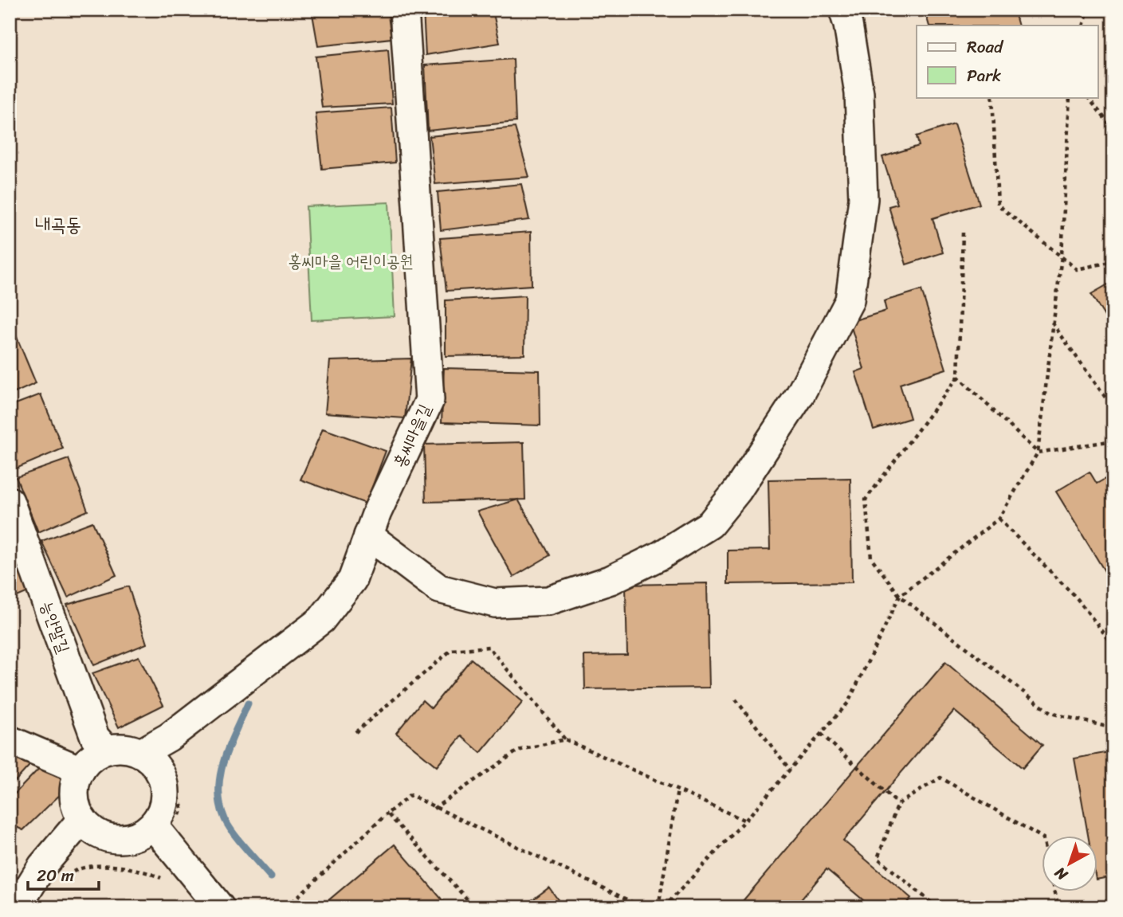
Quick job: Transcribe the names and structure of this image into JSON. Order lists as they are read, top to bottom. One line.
{"streets":{"street":["홍씨마을길","능안말길"]},"crossings":[["홍씨마을길","능안말길"]],"districts":["내곡동"],"parks":["홍씨마을 어린이공원"],"legend":["Road","Park"],"scale_bar":"20 m","north":"bottom left"}
